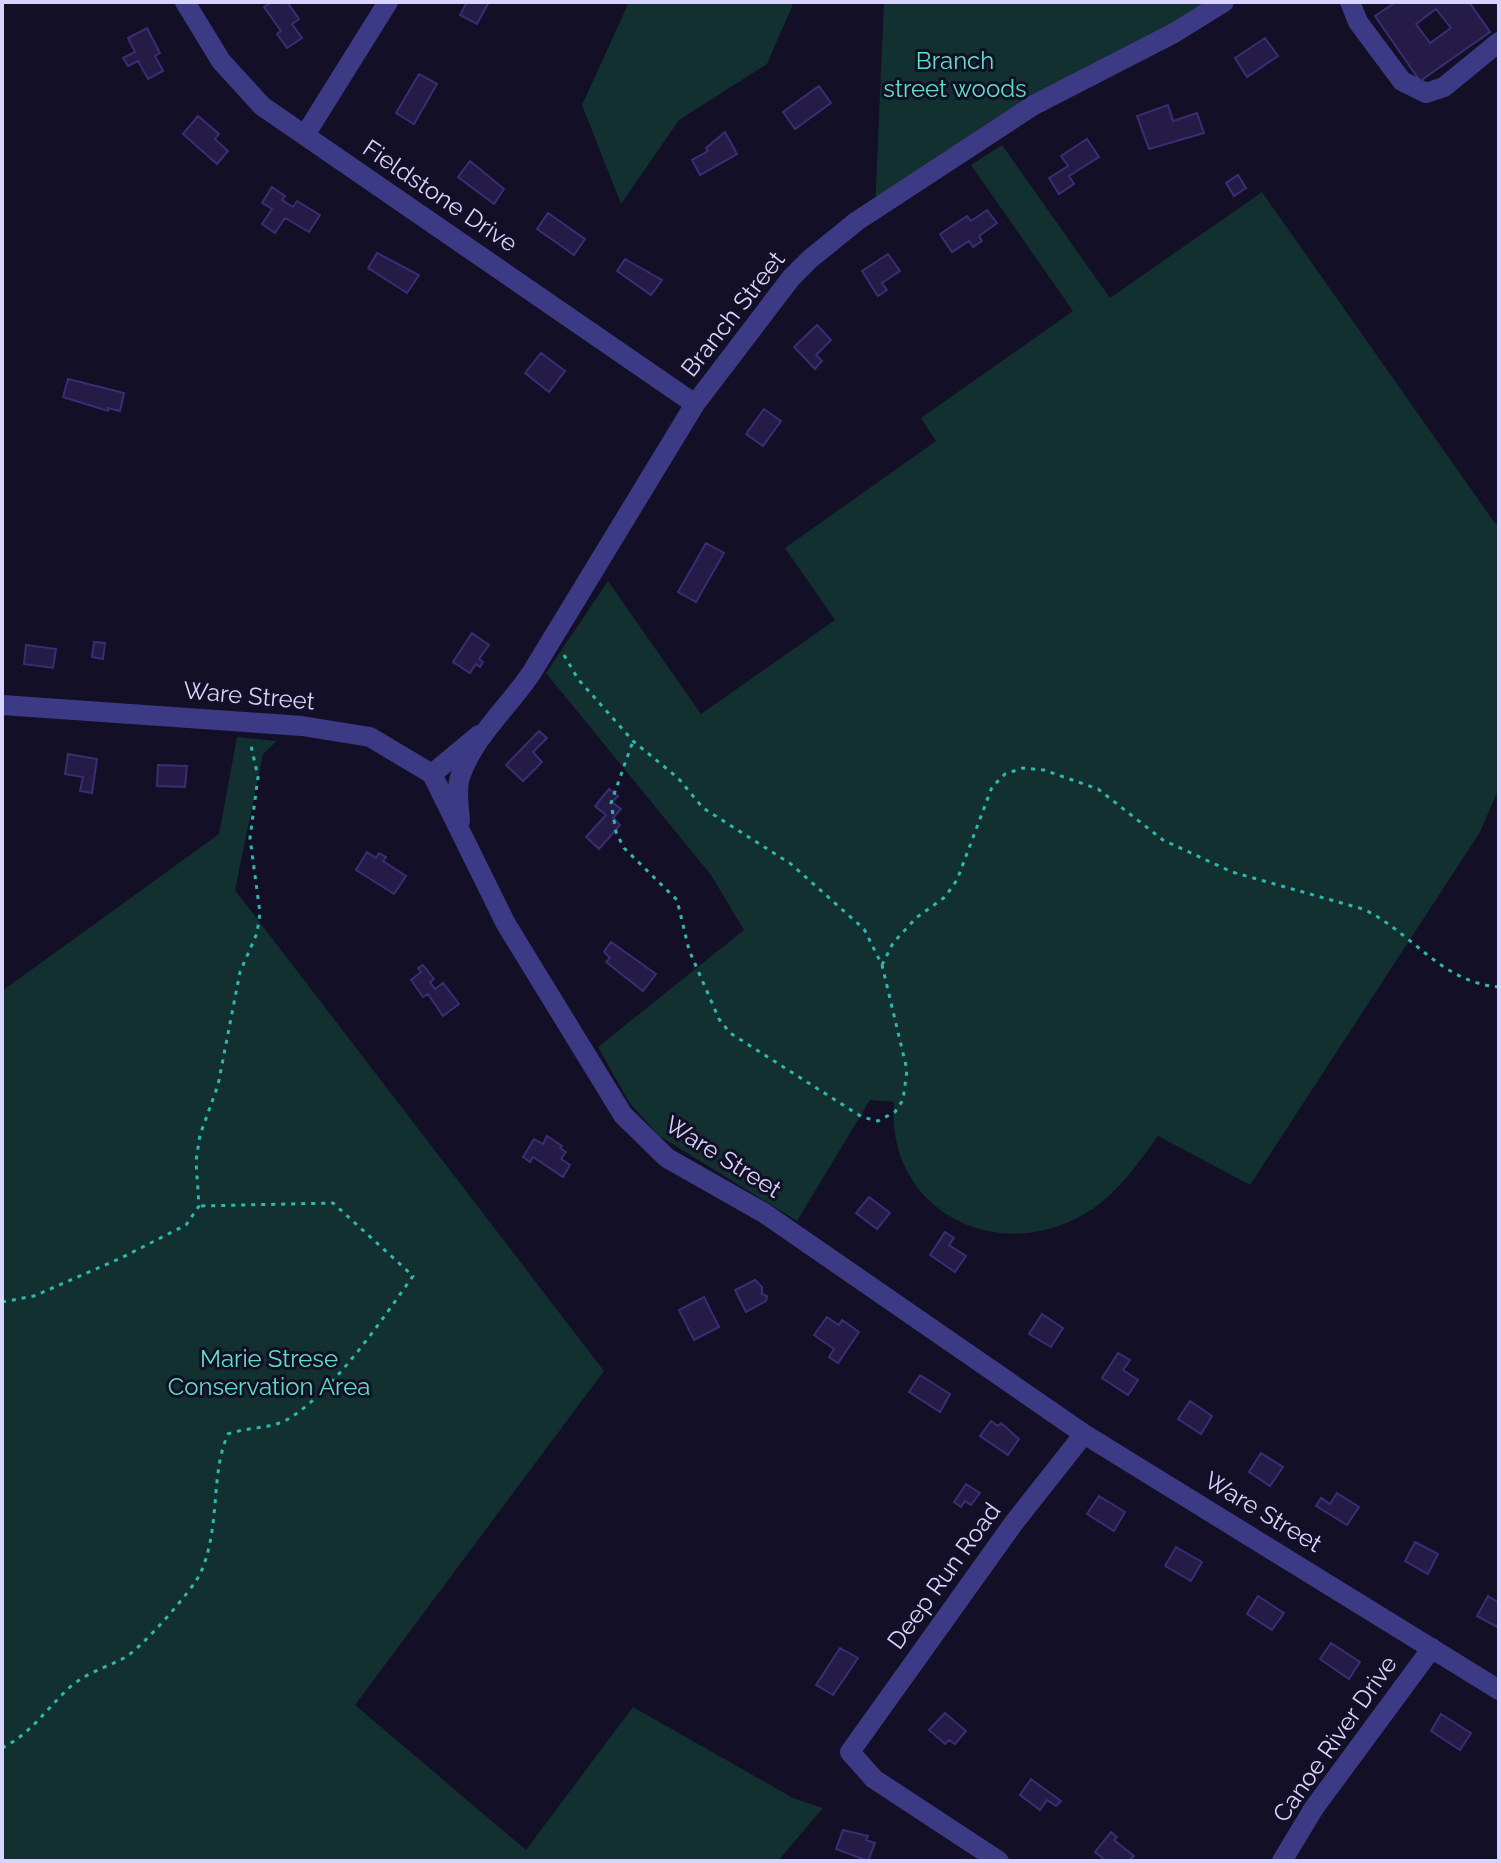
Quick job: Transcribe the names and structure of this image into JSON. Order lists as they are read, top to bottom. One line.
{"streets":{"street":["Fieldstone Drive","Branch Street","Ware Street","Deep Run Road","Canoe River Drive"]},"crossings":[["Fieldstone Drive","Branch Street"],["Branch Street","Ware Street"],["Ware Street","Deep Run Road"],["Ware Street","Canoe River Drive"]],"parks":["Branch street woods","Marie Strese Conservation Area"]}
